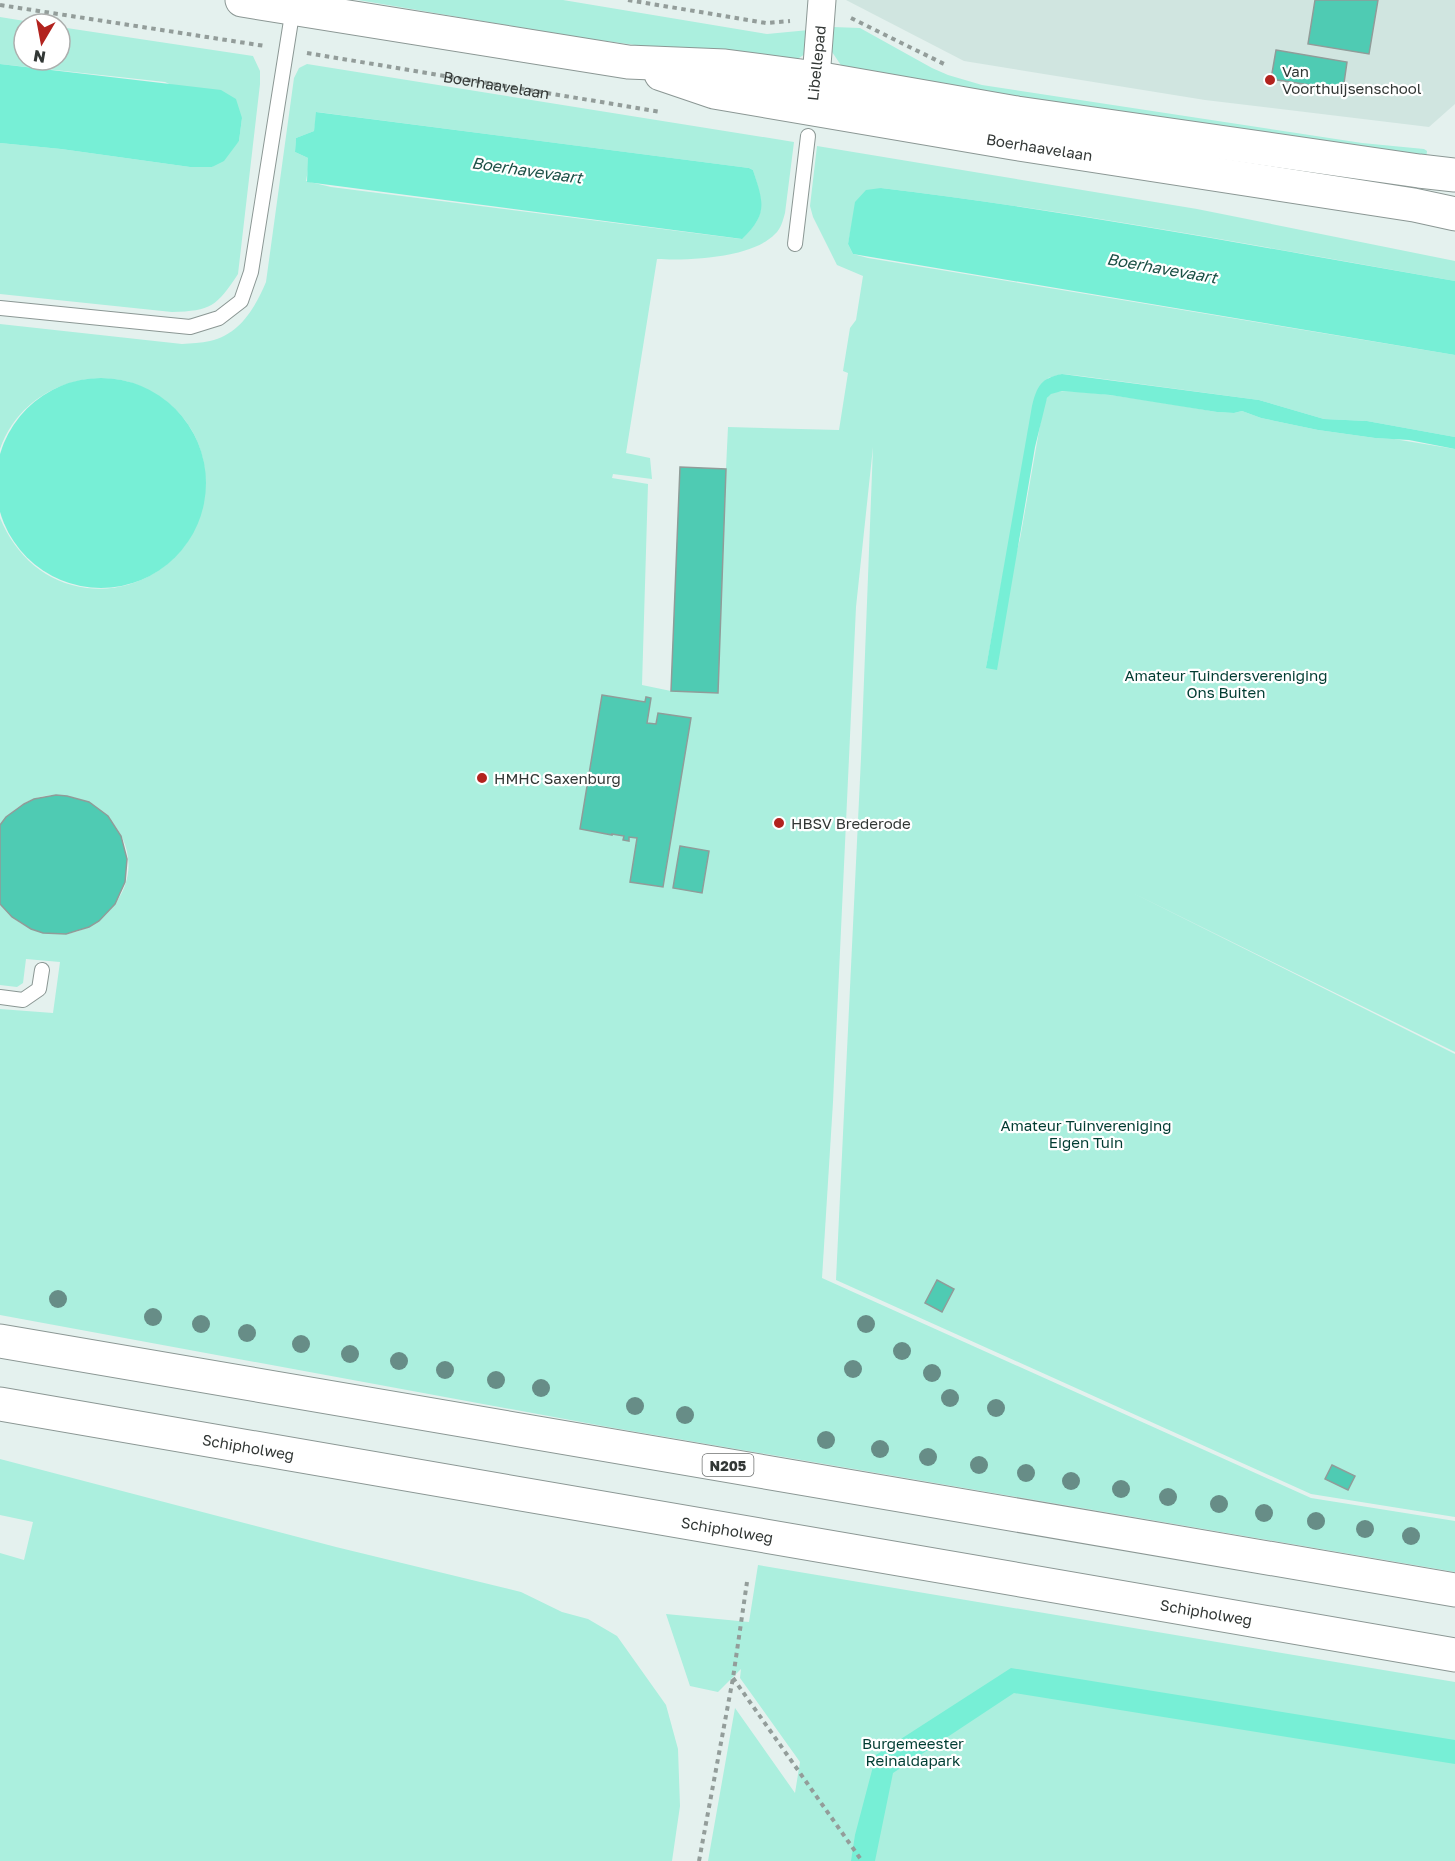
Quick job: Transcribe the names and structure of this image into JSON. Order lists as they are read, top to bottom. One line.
{"streets":{"main road":["Boerhaavelaan","Schipholweg","N205"],"street":["Libellepad"]},"crossings":[["Libellepad","Boerhaavelaan"]],"water":["Boerhavevaart"],"parks":["Amateur Tuindersvereniging Ons Buiten","Amateur Tuinvereniging Eigen Tuin","Burgemeester Reinaldapark"],"places":["Van Voorthuijsenschool","HMHC Saxenburg","HBSV Brederode"],"north":"bottom"}
